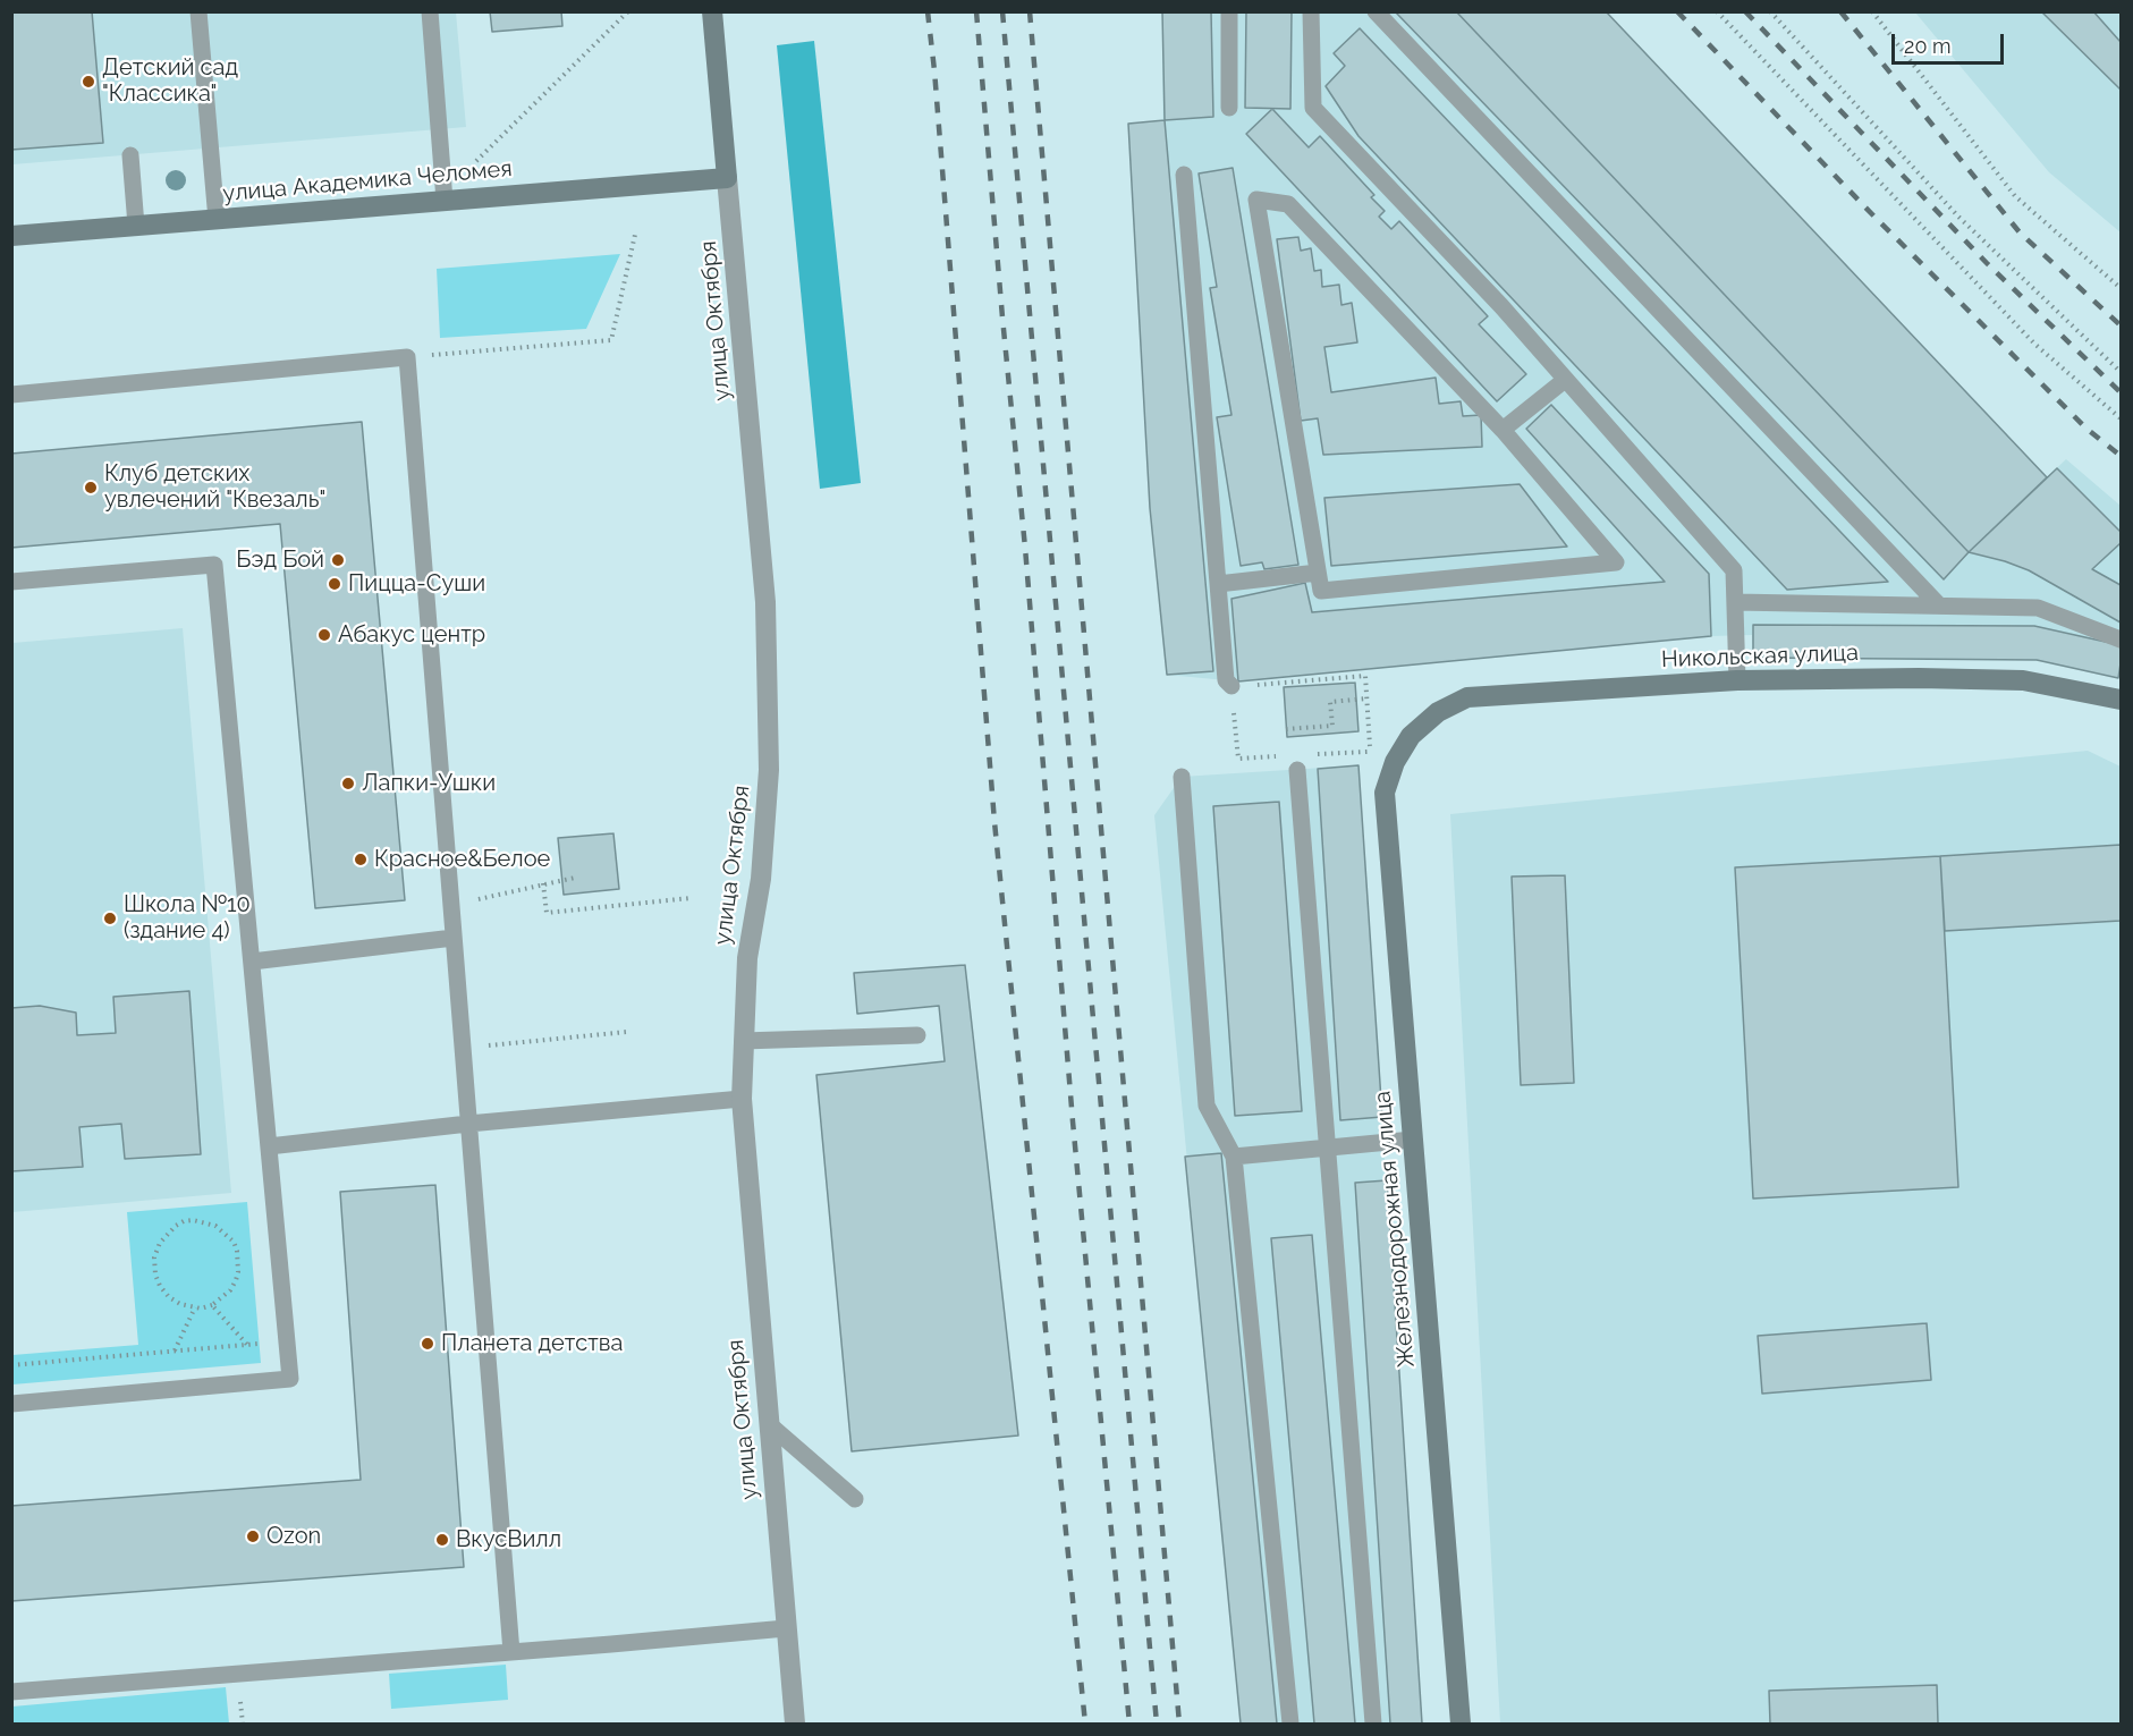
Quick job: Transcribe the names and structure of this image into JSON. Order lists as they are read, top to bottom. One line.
{"streets":{"street":["улица Академика Челомея","улица Октября","Никольская улица","Железнодорожная улица"]},"crossings":[["улица Академика Челомея","улица Октября"],["Никольская улица","Железнодорожная улица"]],"places":["Детский сад \"Классика\"","Клуб детских увлечений \"Квезаль\"","Бэд Бой","Пицца-Суши","Абакус центр","Лапки-Ушки","Красное&Белое","Школа №10 (здание 4)","Планета детства","Ozon","ВкусВилл"],"scale_bar":"20 m"}
